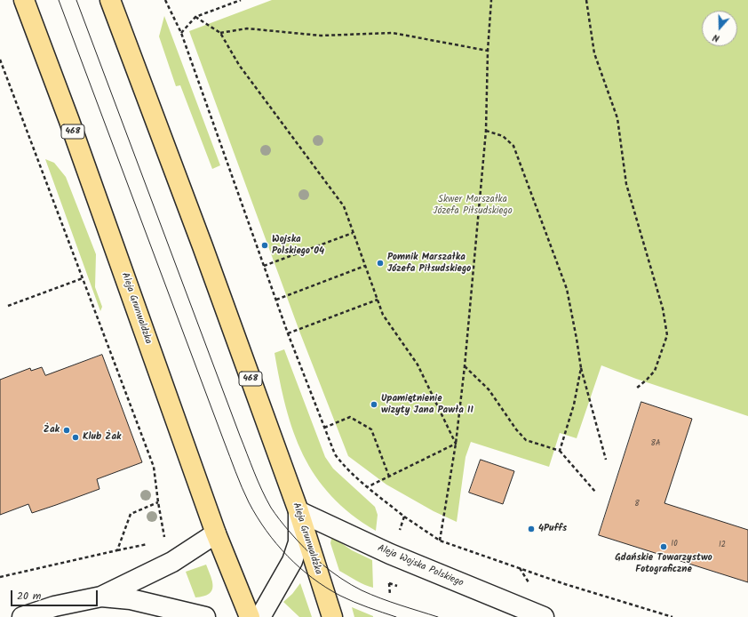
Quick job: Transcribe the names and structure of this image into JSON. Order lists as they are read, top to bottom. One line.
{"streets":{"main road":["468","Aleja Grunwaldzka"],"street":["Aleja Wojska Polskiego"]},"crossings":[["Aleja Grunwaldzka","Aleja Wojska Polskiego"]],"parks":["Skwer Marszałka Józefa Piłsudskiego"],"places":["Wojska Polskiego 04","Pomnik Marszałka Józefa Piłsudskiego","Upamiętnienie wizyty Jana Pawła II","Żak","Klub Żak","4Puffs","Gdańskie Towarzystwo Fotograficzne"],"house_numbers":["8A","8","10","12"],"scale_bar":"20 m","north":"bottom"}
